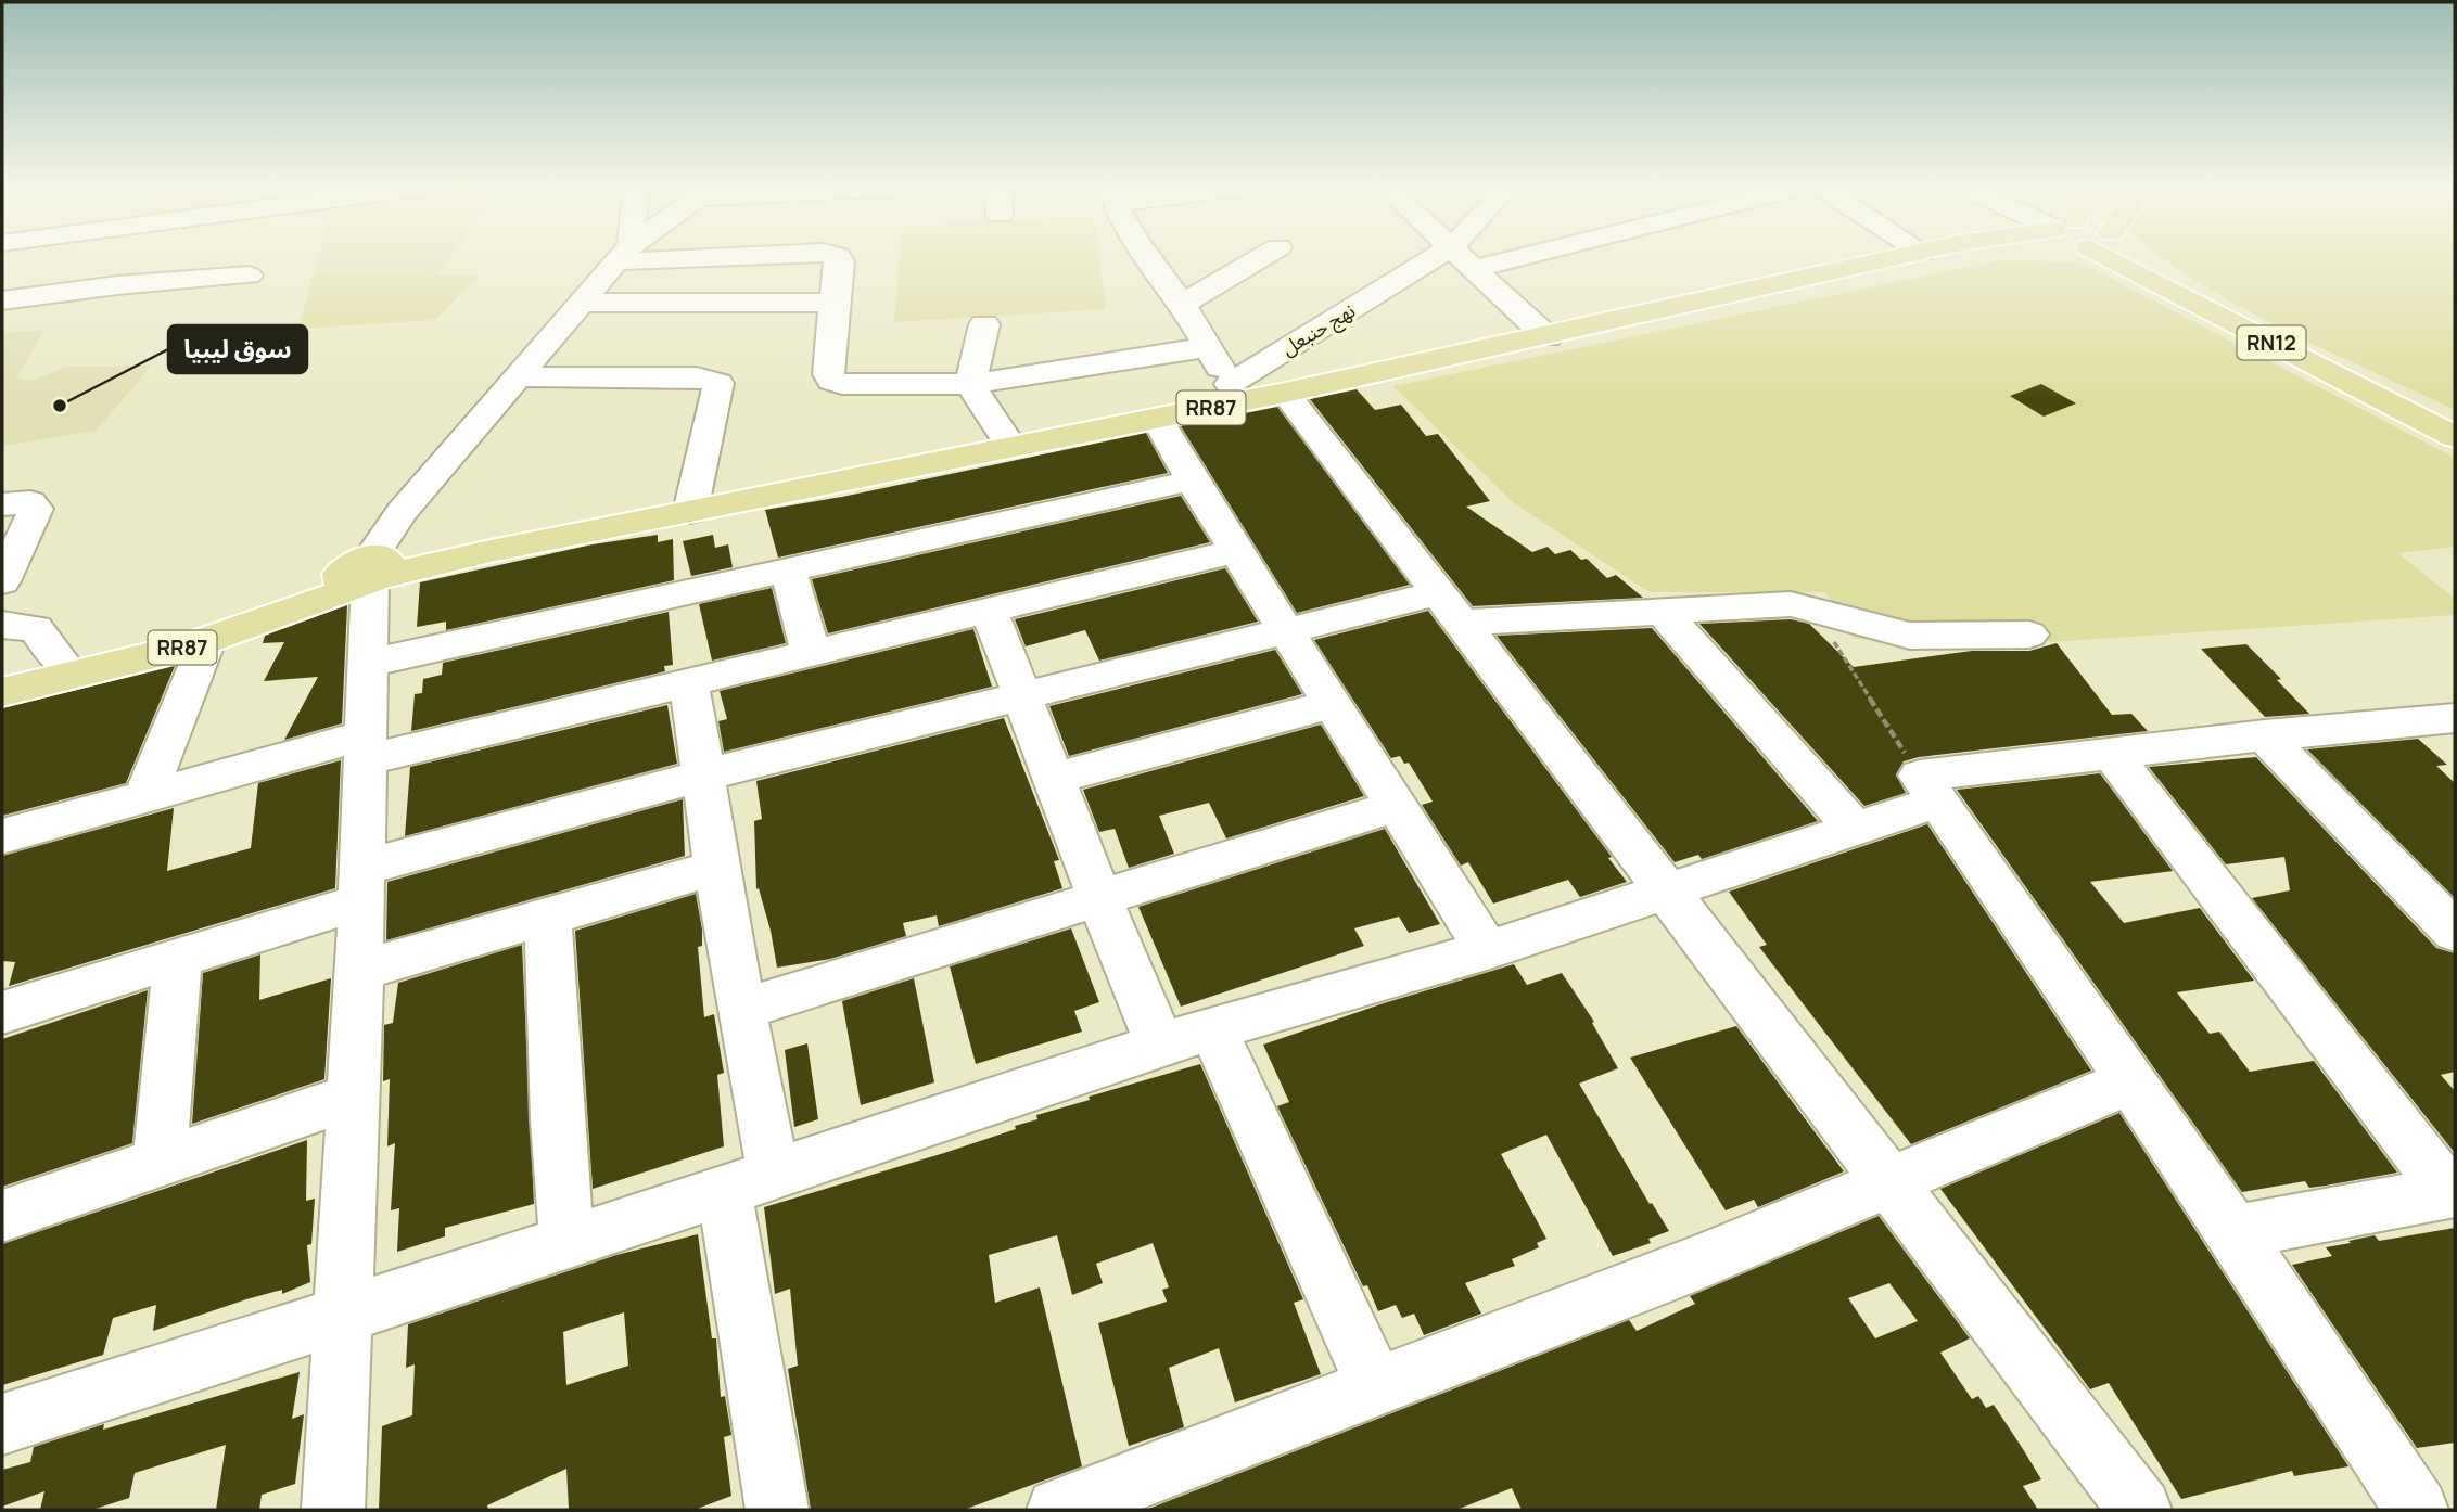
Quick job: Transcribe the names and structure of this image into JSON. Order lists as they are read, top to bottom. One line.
{"streets":{"main road":["RN12","RR87"],"street":["نهج حنبعل"]},"crossings":[["نهج حنبعل","RR87"]],"places":["سوق ليبيا"]}
